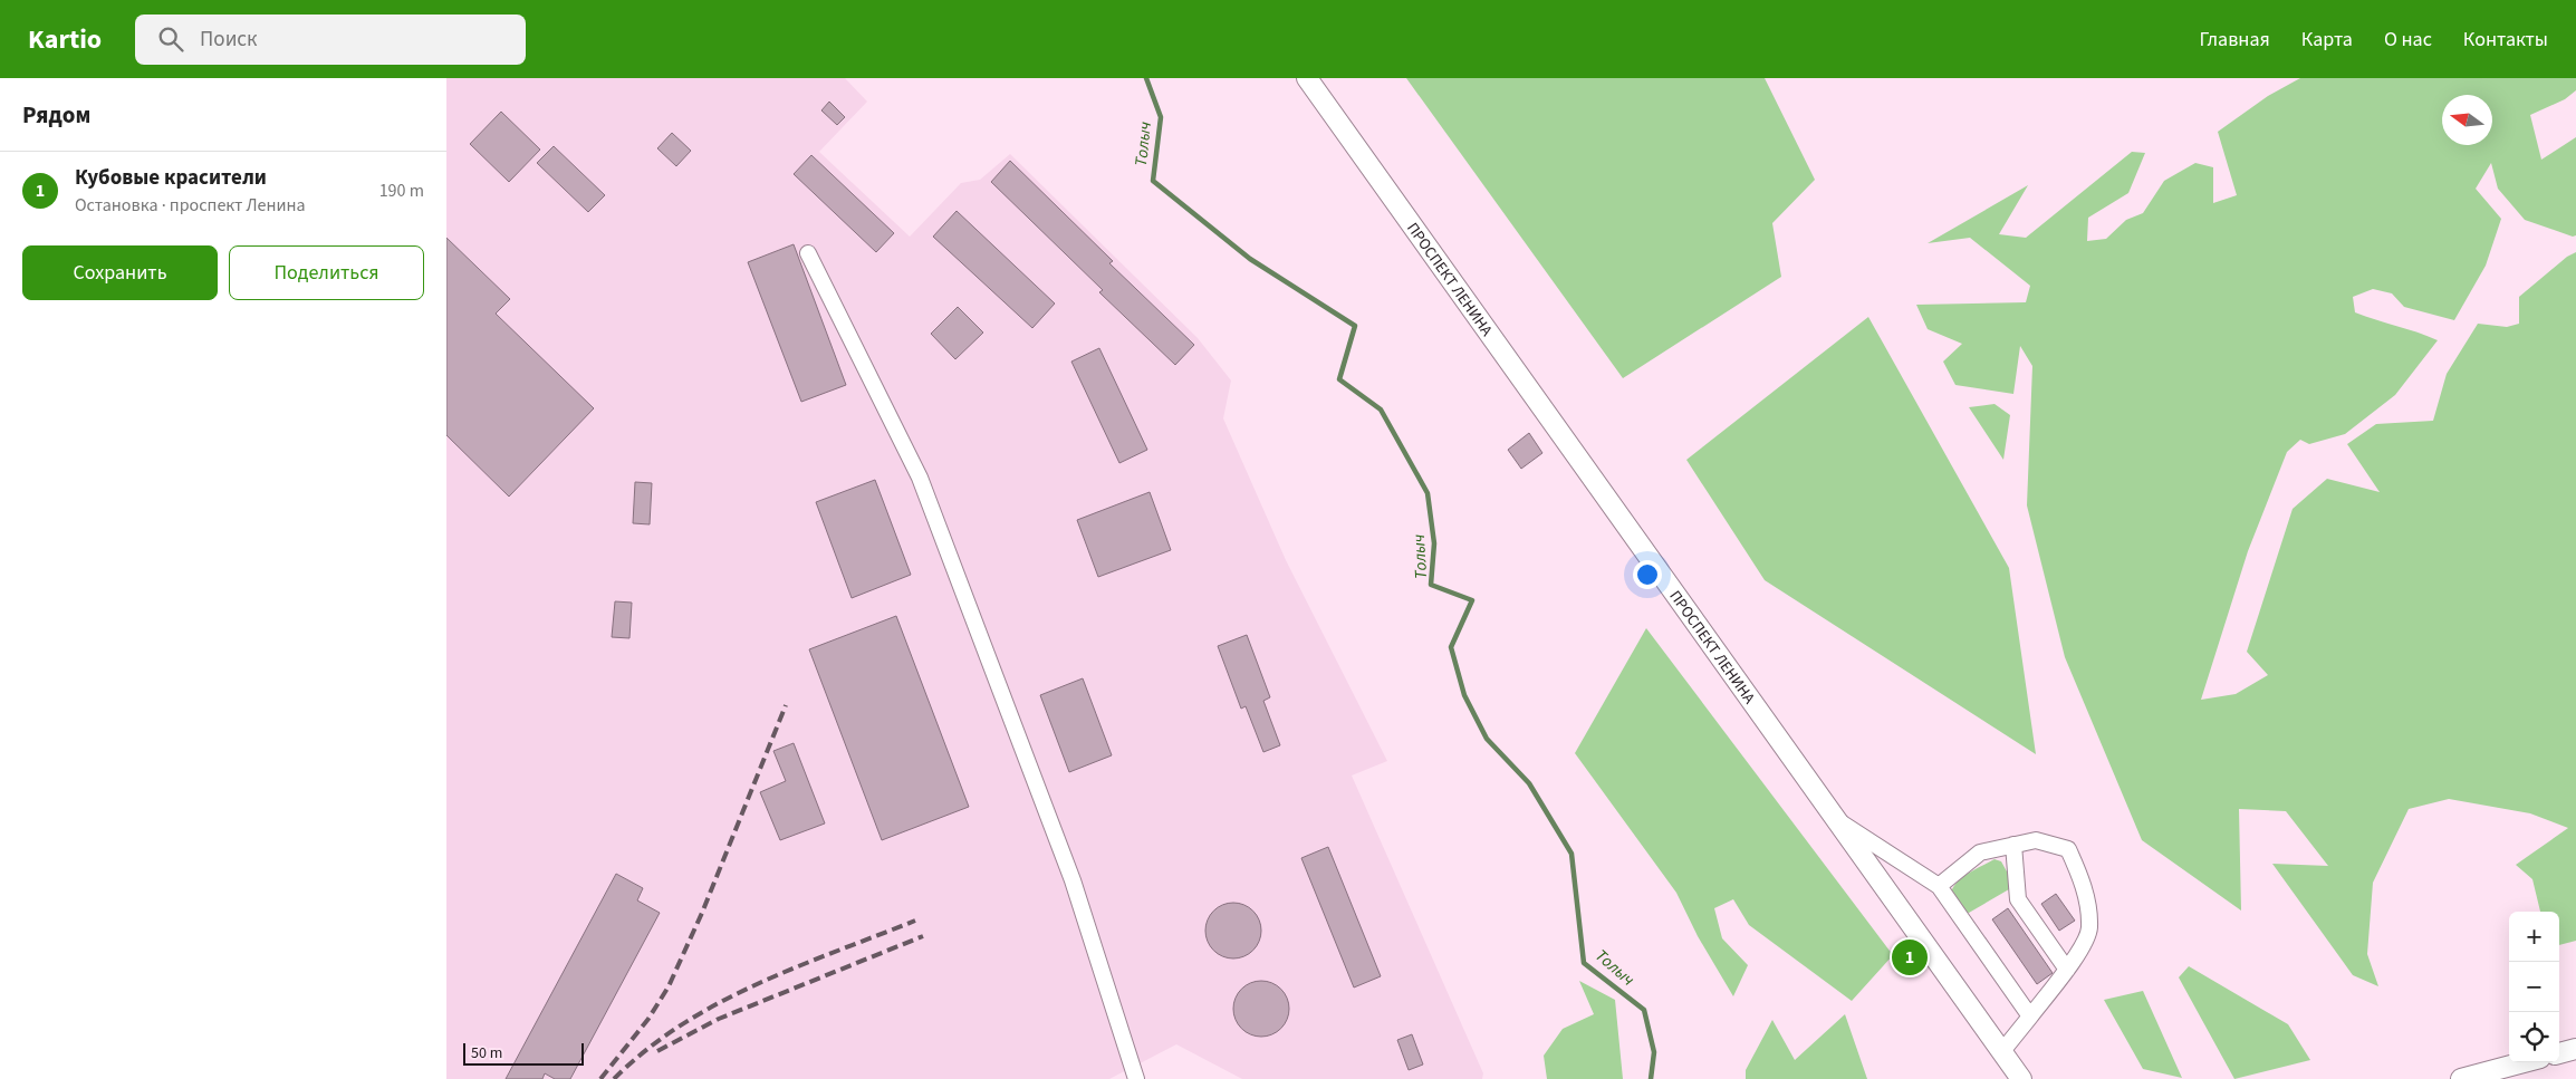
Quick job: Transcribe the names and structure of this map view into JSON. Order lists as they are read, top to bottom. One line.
{"streets":{"main road":["ПРОСПЕКТ ЛЕНИНА"]},"water":["Толыч"],"scale_bar":"50 m","north":"left","page":{"header":"Kartio","search":"Поиск","nav":["Главная","Карта","О нас","Контакты"],"heading":"Рядом","list":[{"mark":"1","name":"Кубовые красители","note":"Остановка · проспект Ленина","value":"190 m"}],"buttons":["Сохранить","Поделиться"],"map_buttons":["+","−"],"pins":"1","scale":"50 m"}}
